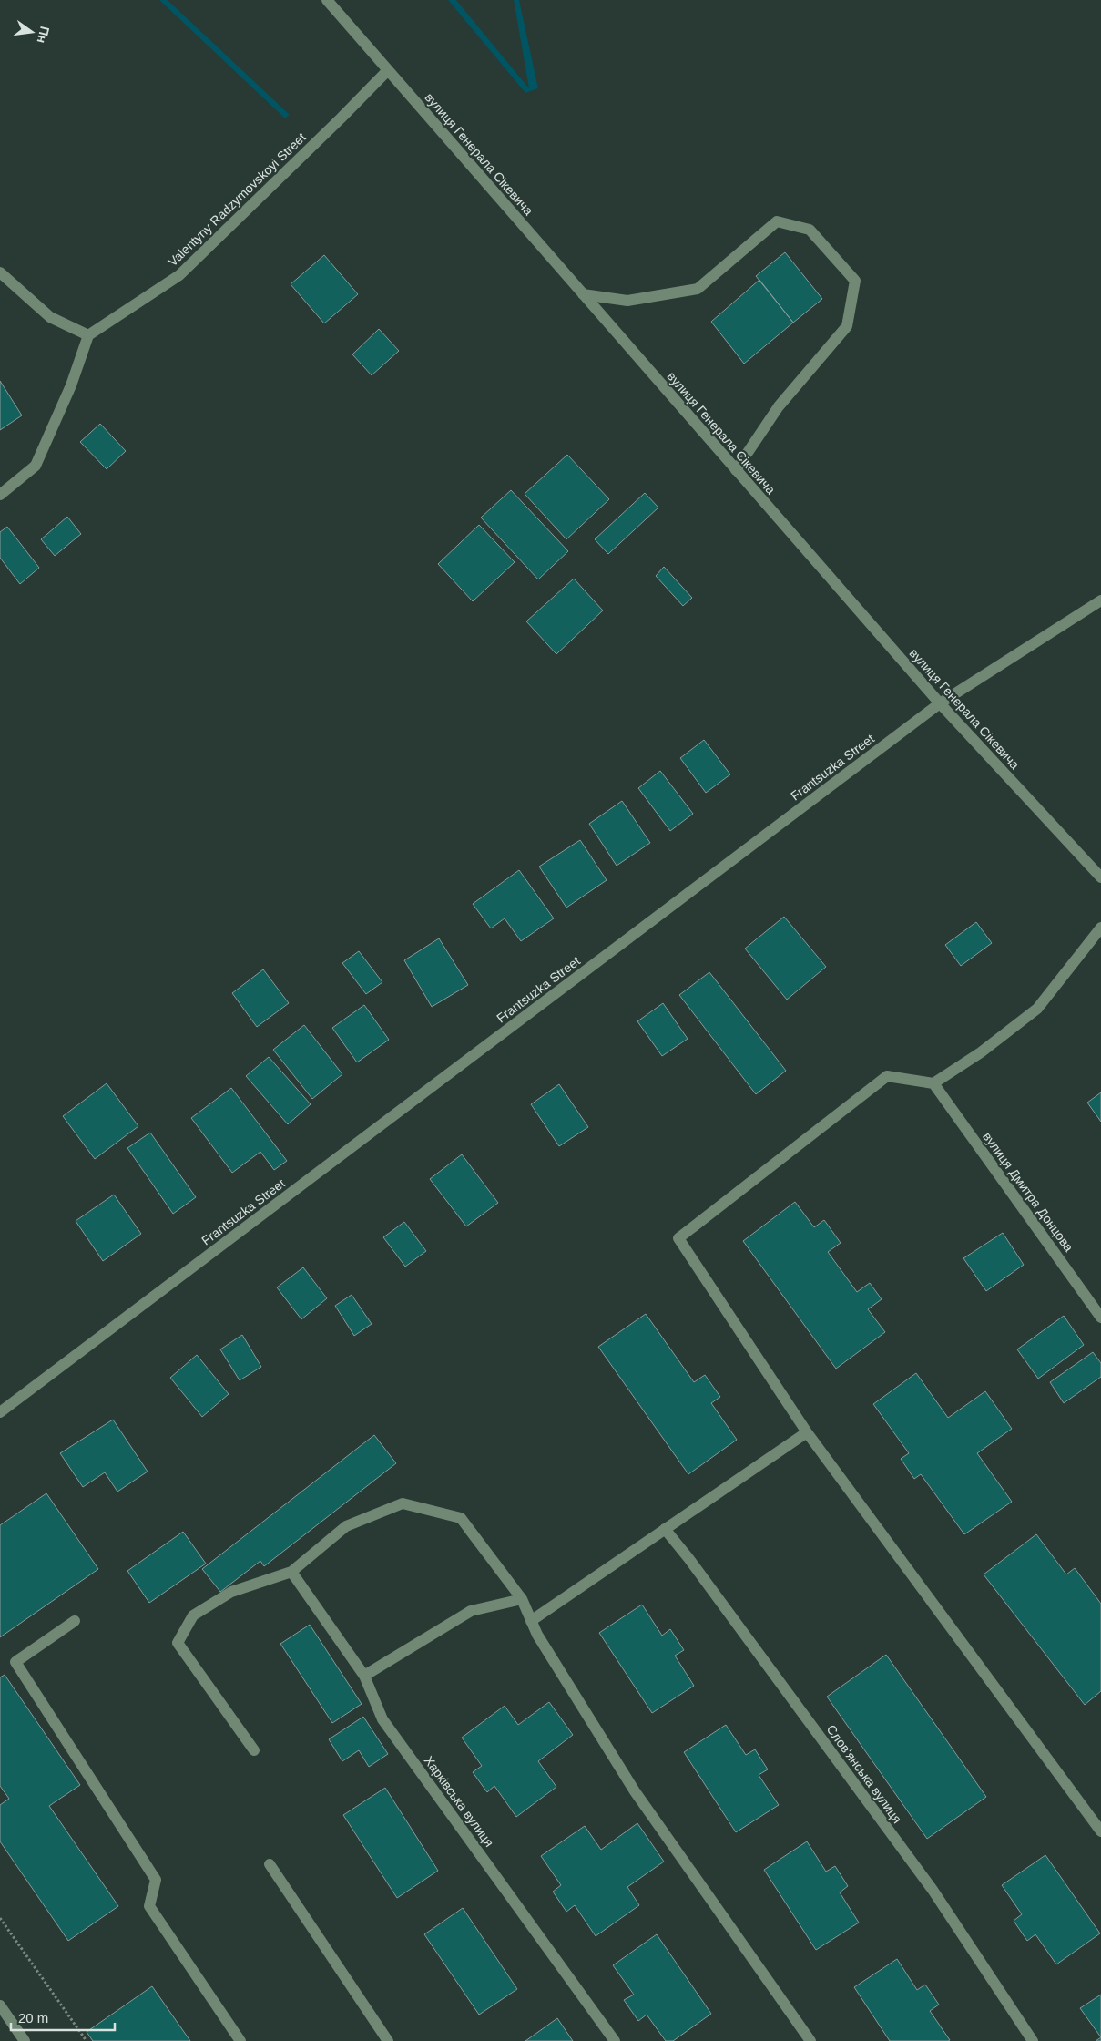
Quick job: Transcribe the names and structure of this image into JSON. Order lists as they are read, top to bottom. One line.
{"streets":{"street":["вулиця Генерала Сікевича","Valentyny Radzymovskoyi Street","Frantsuzka Street","вулиця Дмитра Донцова","Слов'янська вулиця","Харківська вулиця"]},"crossings":[["вулиця Генерала Сікевича","Valentyny Radzymovskoyi Street"],["вулиця Генерала Сікевича","Frantsuzka Street"]],"scale_bar":"20 m","north":"right"}
